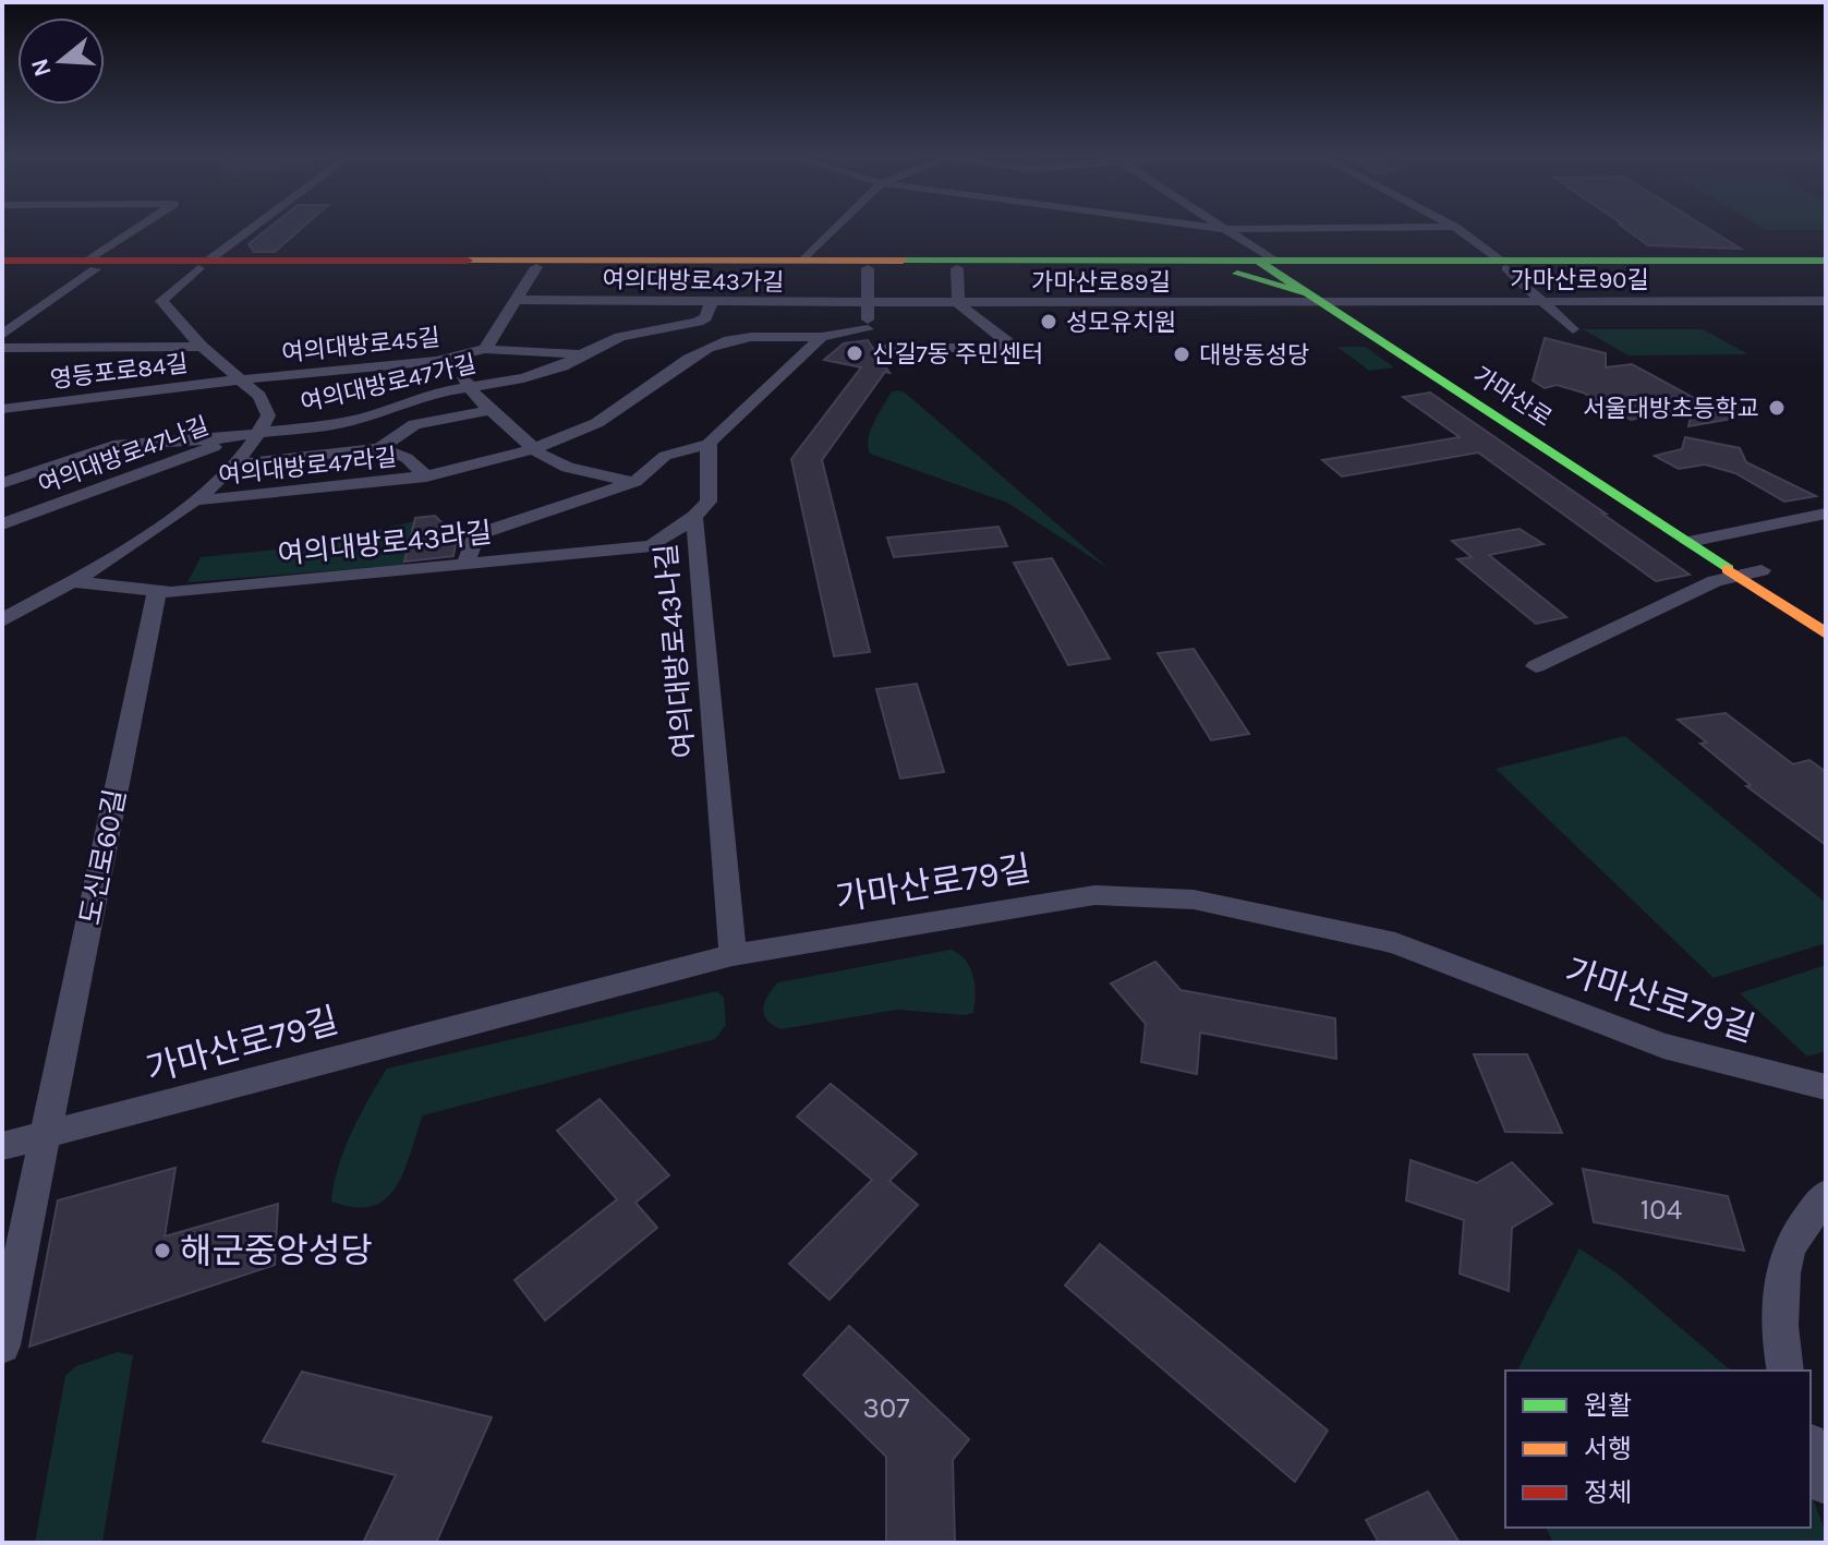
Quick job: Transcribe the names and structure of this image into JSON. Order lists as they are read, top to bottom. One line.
{"streets":{"main road":["가마산로"],"street":["가마산로90길","여의대방로43가길","가마산로89길","여의대방로45길","영등포로84길","여의대방로47가길","여의대방로47나길","여의대방로47라길","여의대방로43라길","여의대방로43나길","도신로60길","가마산로79길"]},"crossings":[["가마산로90길","가마산로89길"],["가마산로90길","가마산로"],["여의대방로43가길","가마산로89길"],["가마산로89길","가마산로"],["여의대방로45길","영등포로84길"],["여의대방로45길","여의대방로47가길"],["여의대방로47가길","여의대방로47나길"],["여의대방로47가길","여의대방로47라길"],["여의대방로43라길","여의대방로43나길"],["여의대방로43라길","도신로60길"],["여의대방로43나길","가마산로79길"],["도신로60길","가마산로79길"]],"places":["성모유치원","신길7동 주민센터","대방동성당","서울대방초등학교","해군중앙성당"],"house_numbers":["104","307"],"legend":["원활","서행","정체"],"north":"left"}
